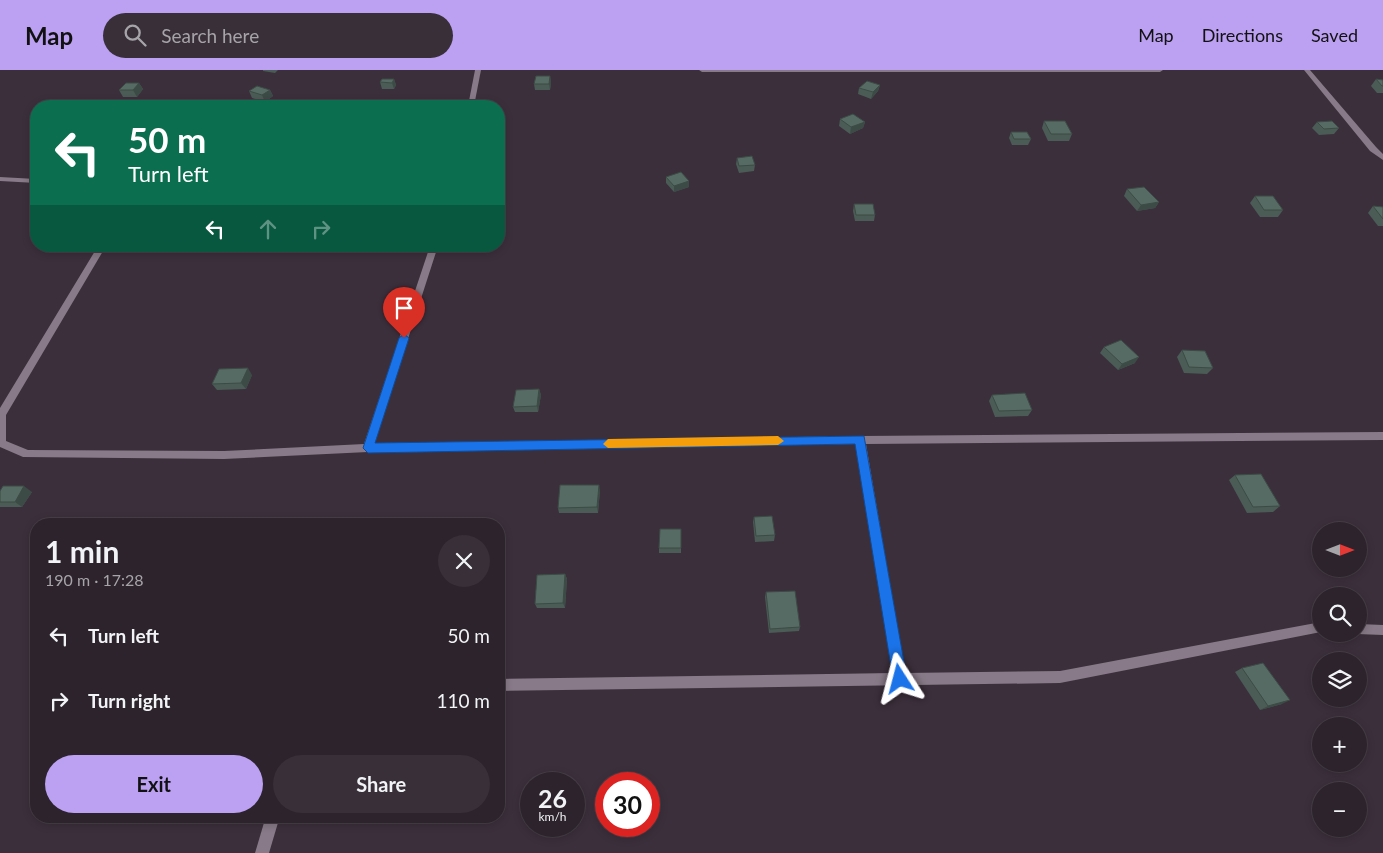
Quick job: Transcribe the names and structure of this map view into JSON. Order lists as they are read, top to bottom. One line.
{"north":"right","page":{"header":"Map","search":"Search here","nav":["Map","Directions","Saved"],"turn":["50 m","Turn left"],"heading":["1 min","190 m · 17:28"],"map_buttons":["+","−"],"list":[{"name":"Turn left","value":"50 m"},{"name":"Turn right","value":"110 m"}],"buttons":["Exit","Share"],"speed":"26 km/h","limit":"30"}}
